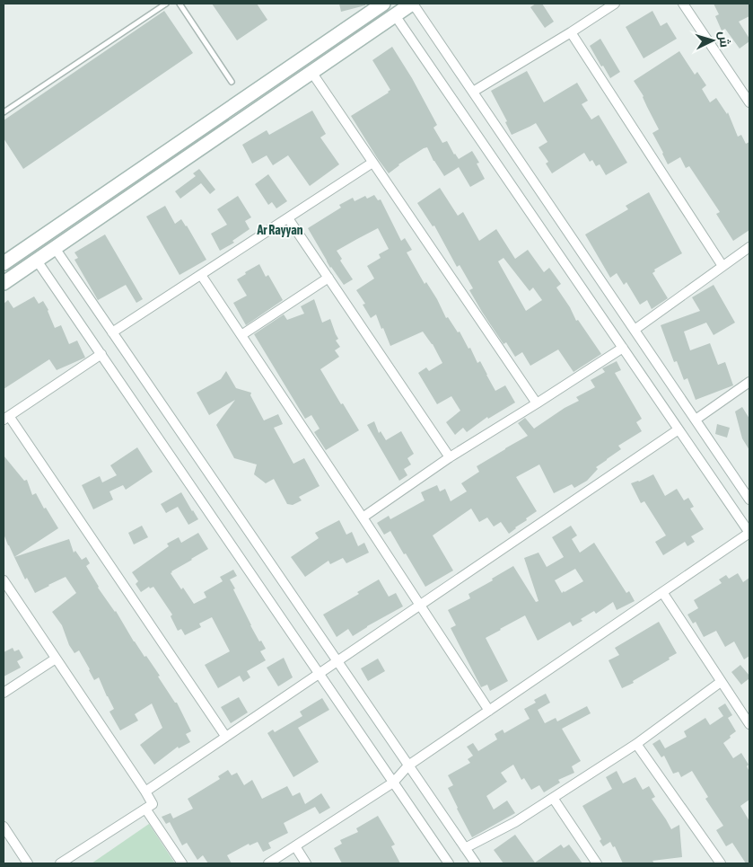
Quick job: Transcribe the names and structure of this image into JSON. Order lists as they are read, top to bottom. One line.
{"districts":["Ar Rayyan"],"north":"right"}
